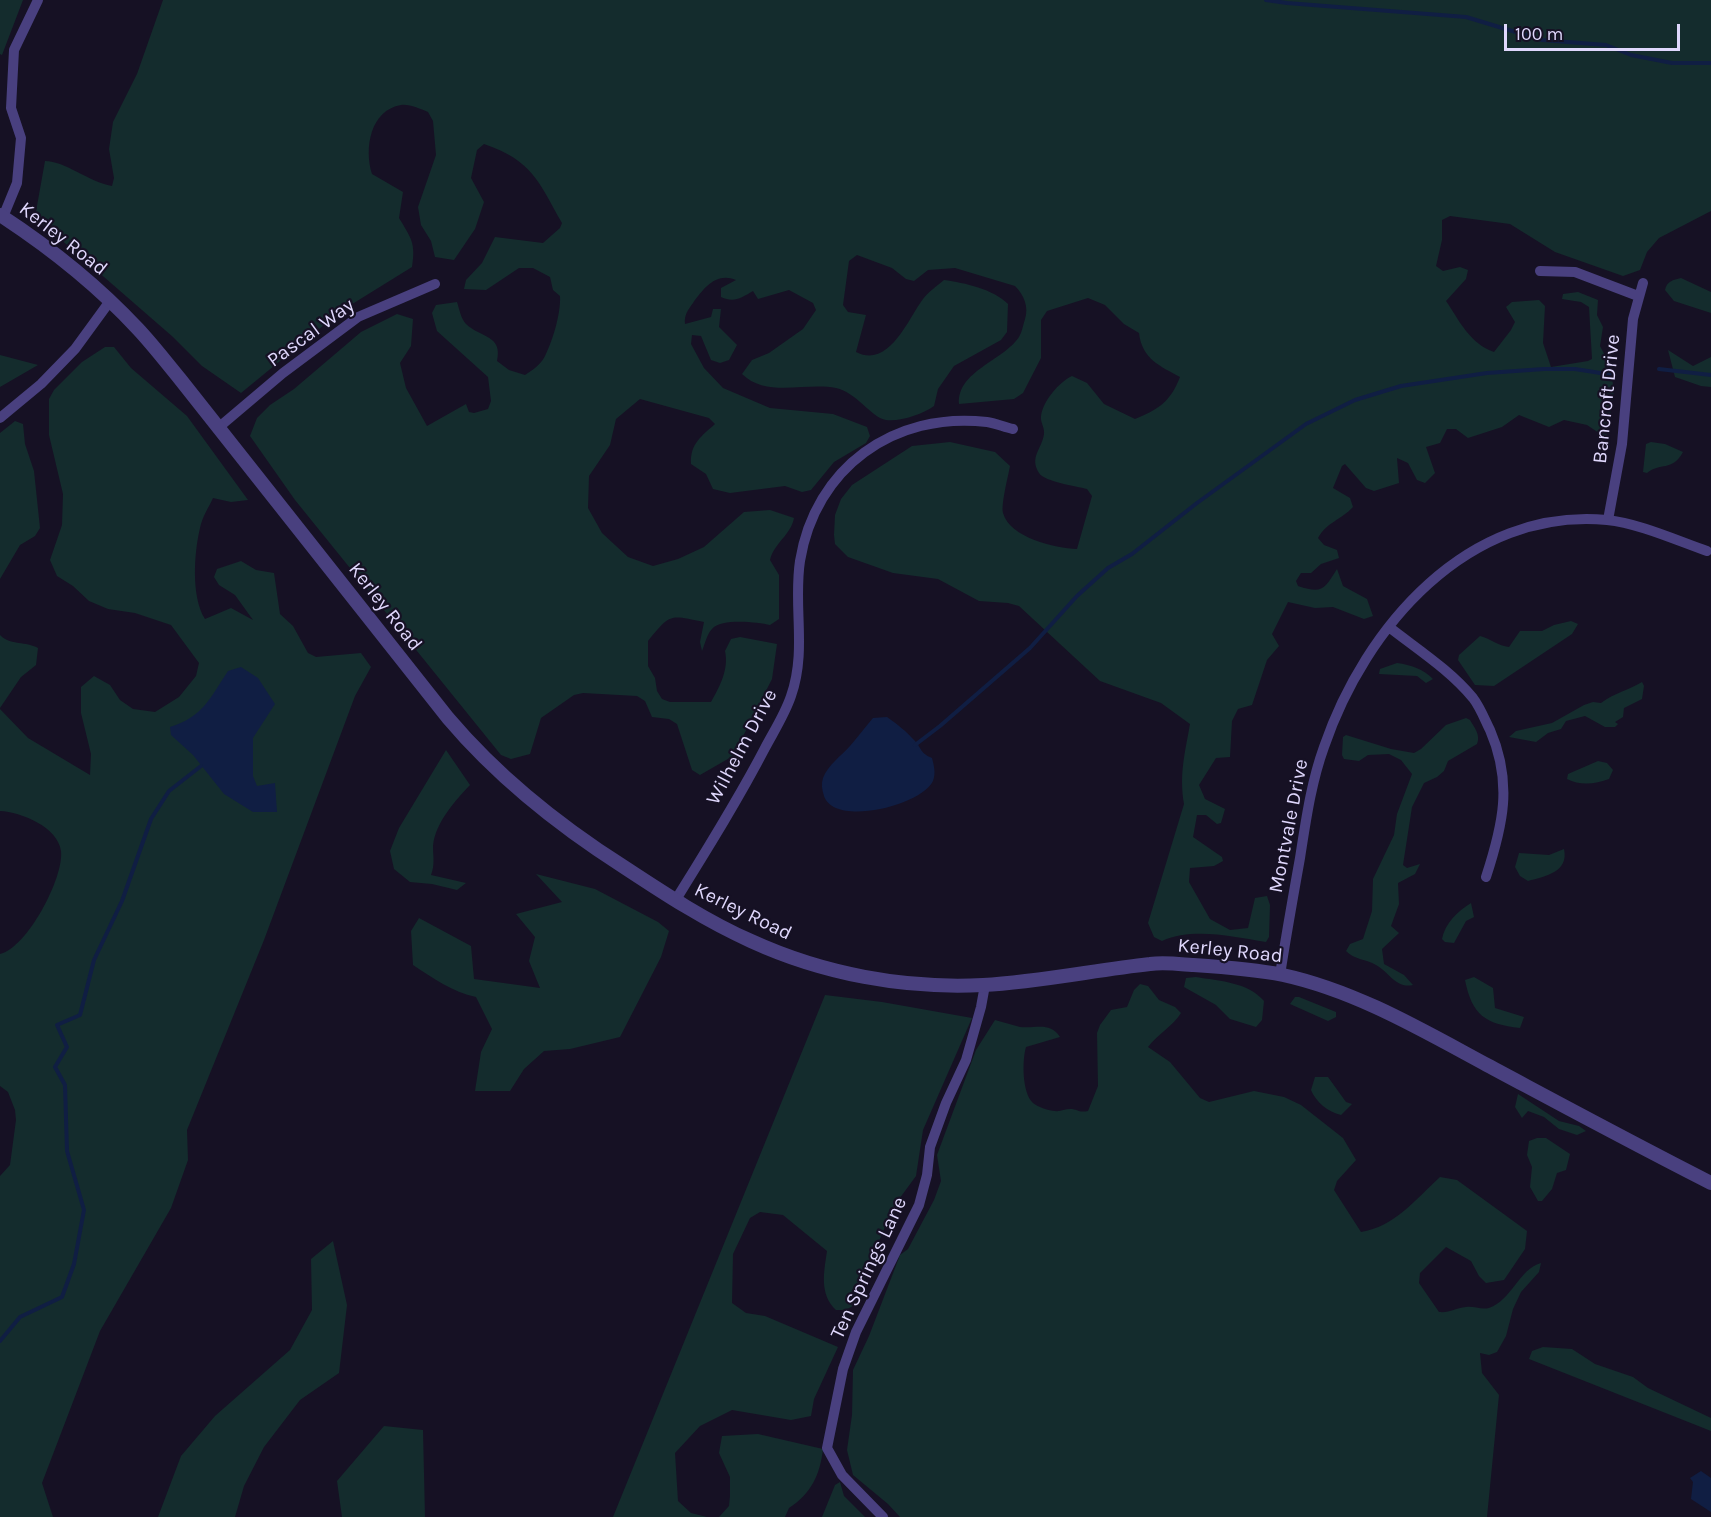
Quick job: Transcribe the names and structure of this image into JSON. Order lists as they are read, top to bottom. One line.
{"streets":{"street":["Kerley Road","Pascal Way","Bancroft Drive","Wilhelm Drive","Montvale Drive","Ten Springs Lane"]},"crossings":[["Kerley Road","Pascal Way"],["Kerley Road","Wilhelm Drive"],["Kerley Road","Montvale Drive"],["Kerley Road","Ten Springs Lane"],["Bancroft Drive","Montvale Drive"]],"scale_bar":"100 m"}
